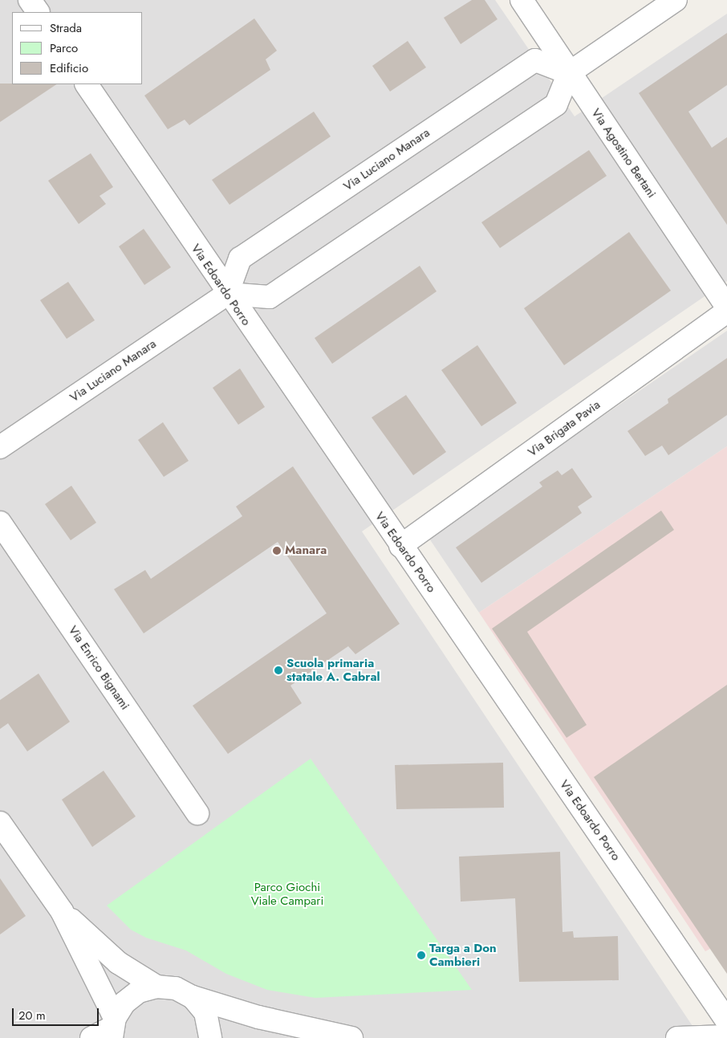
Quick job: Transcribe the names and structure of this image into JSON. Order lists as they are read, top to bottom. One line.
{"streets":{"street":["Via Agostino Bertani","Via Luciano Manara","Via Edoardo Porro","Via Brigata Pavia","Via Enrico Bignami"]},"crossings":[["Via Agostino Bertani","Via Luciano Manara"],["Via Luciano Manara","Via Edoardo Porro"],["Via Edoardo Porro","Via Brigata Pavia"]],"parks":["Parco Giochi Viale Campari"],"places":["Manara","Scuola primaria statale A. Cabral","Targa a Don Cambieri"],"legend":["Strada","Parco","Edificio"],"scale_bar":"20 m"}
